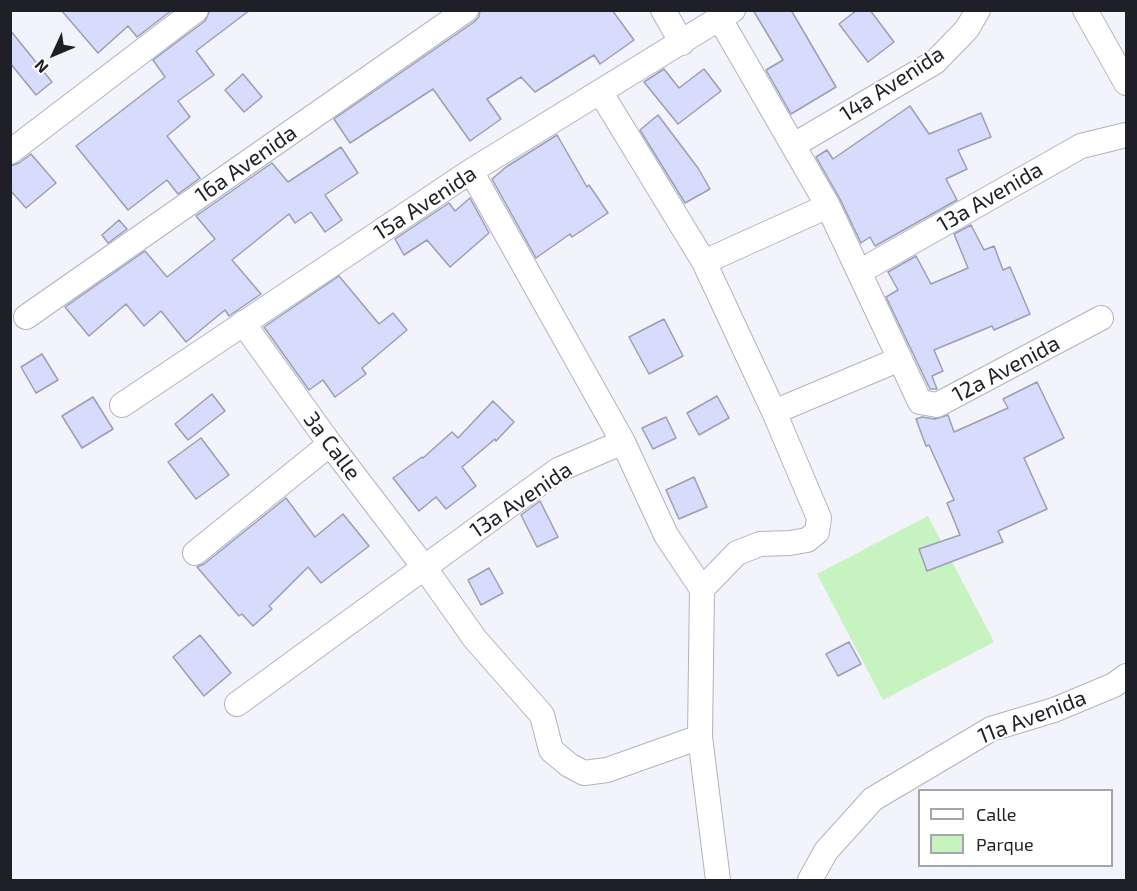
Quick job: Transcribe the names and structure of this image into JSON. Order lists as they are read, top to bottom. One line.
{"streets":{"street":["14a Avenida","16a Avenida","13a Avenida","15a Avenida","12a Avenida","3a Calle","11a Avenida"]},"crossings":[["13a Avenida","3a Calle"],["15a Avenida","3a Calle"]],"legend":["Calle","Parque"],"north":"bottom left"}
